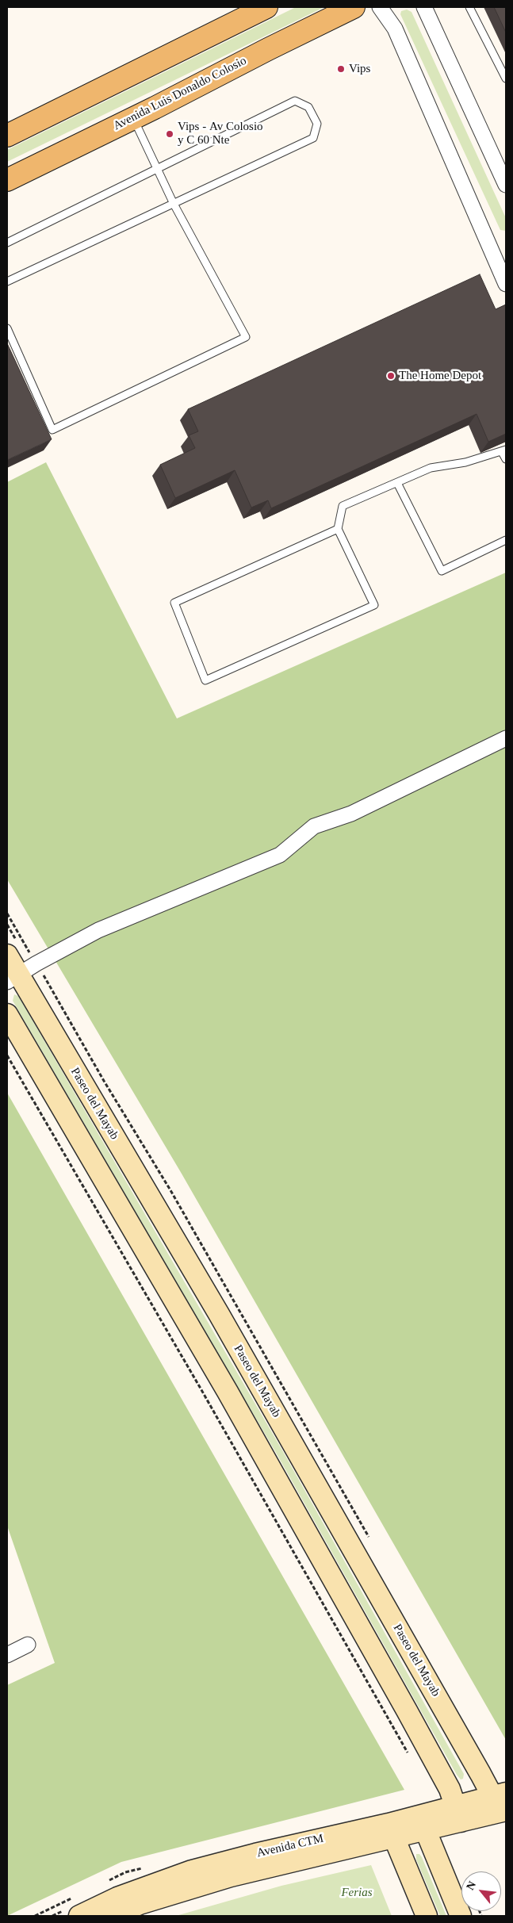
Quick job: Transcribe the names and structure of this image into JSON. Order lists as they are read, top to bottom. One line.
{"streets":{"main road":["Avenida Luis Donaldo Colosio","Paseo del Mayab","Avenida CTM"]},"crossings":[["Paseo del Mayab","Avenida CTM"]],"parks":["Ferias"],"places":["Vips","Vips - Av Colosio y C 60 Nte","The Home Depot"],"north":"top left"}
